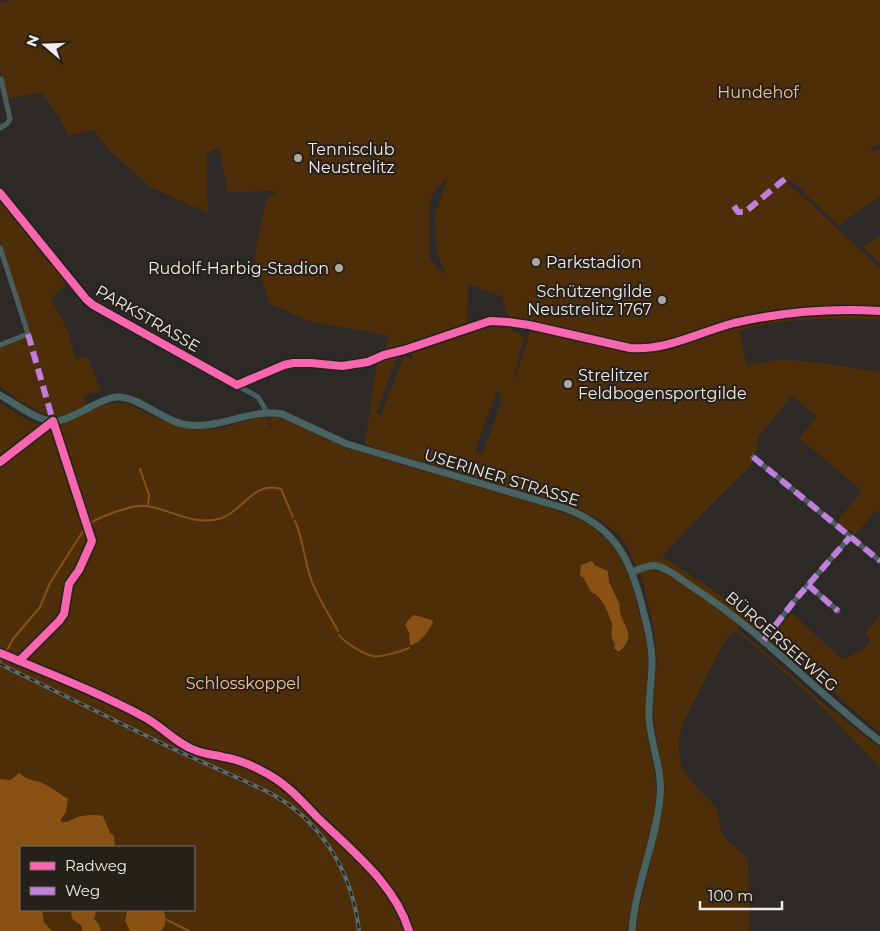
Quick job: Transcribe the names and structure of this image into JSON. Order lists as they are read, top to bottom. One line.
{"streets":{"main road":["USERINER STRASSE","BÜRGERSEEWEG"],"street":["PARKSTRASSE"]},"crossings":[["PARKSTRASSE","USERINER STRASSE"],["USERINER STRASSE","BÜRGERSEEWEG"]],"parks":["Hundehof","Schlosskoppel"],"places":["Tennisclub Neustrelitz","Parkstadion","Rudolf-Harbig-Stadion","Schützengilde Neustrelitz 1767","Strelitzer Feldbogensportgilde"],"legend":["Radweg","Weg"],"scale_bar":"100 m","north":"left"}
